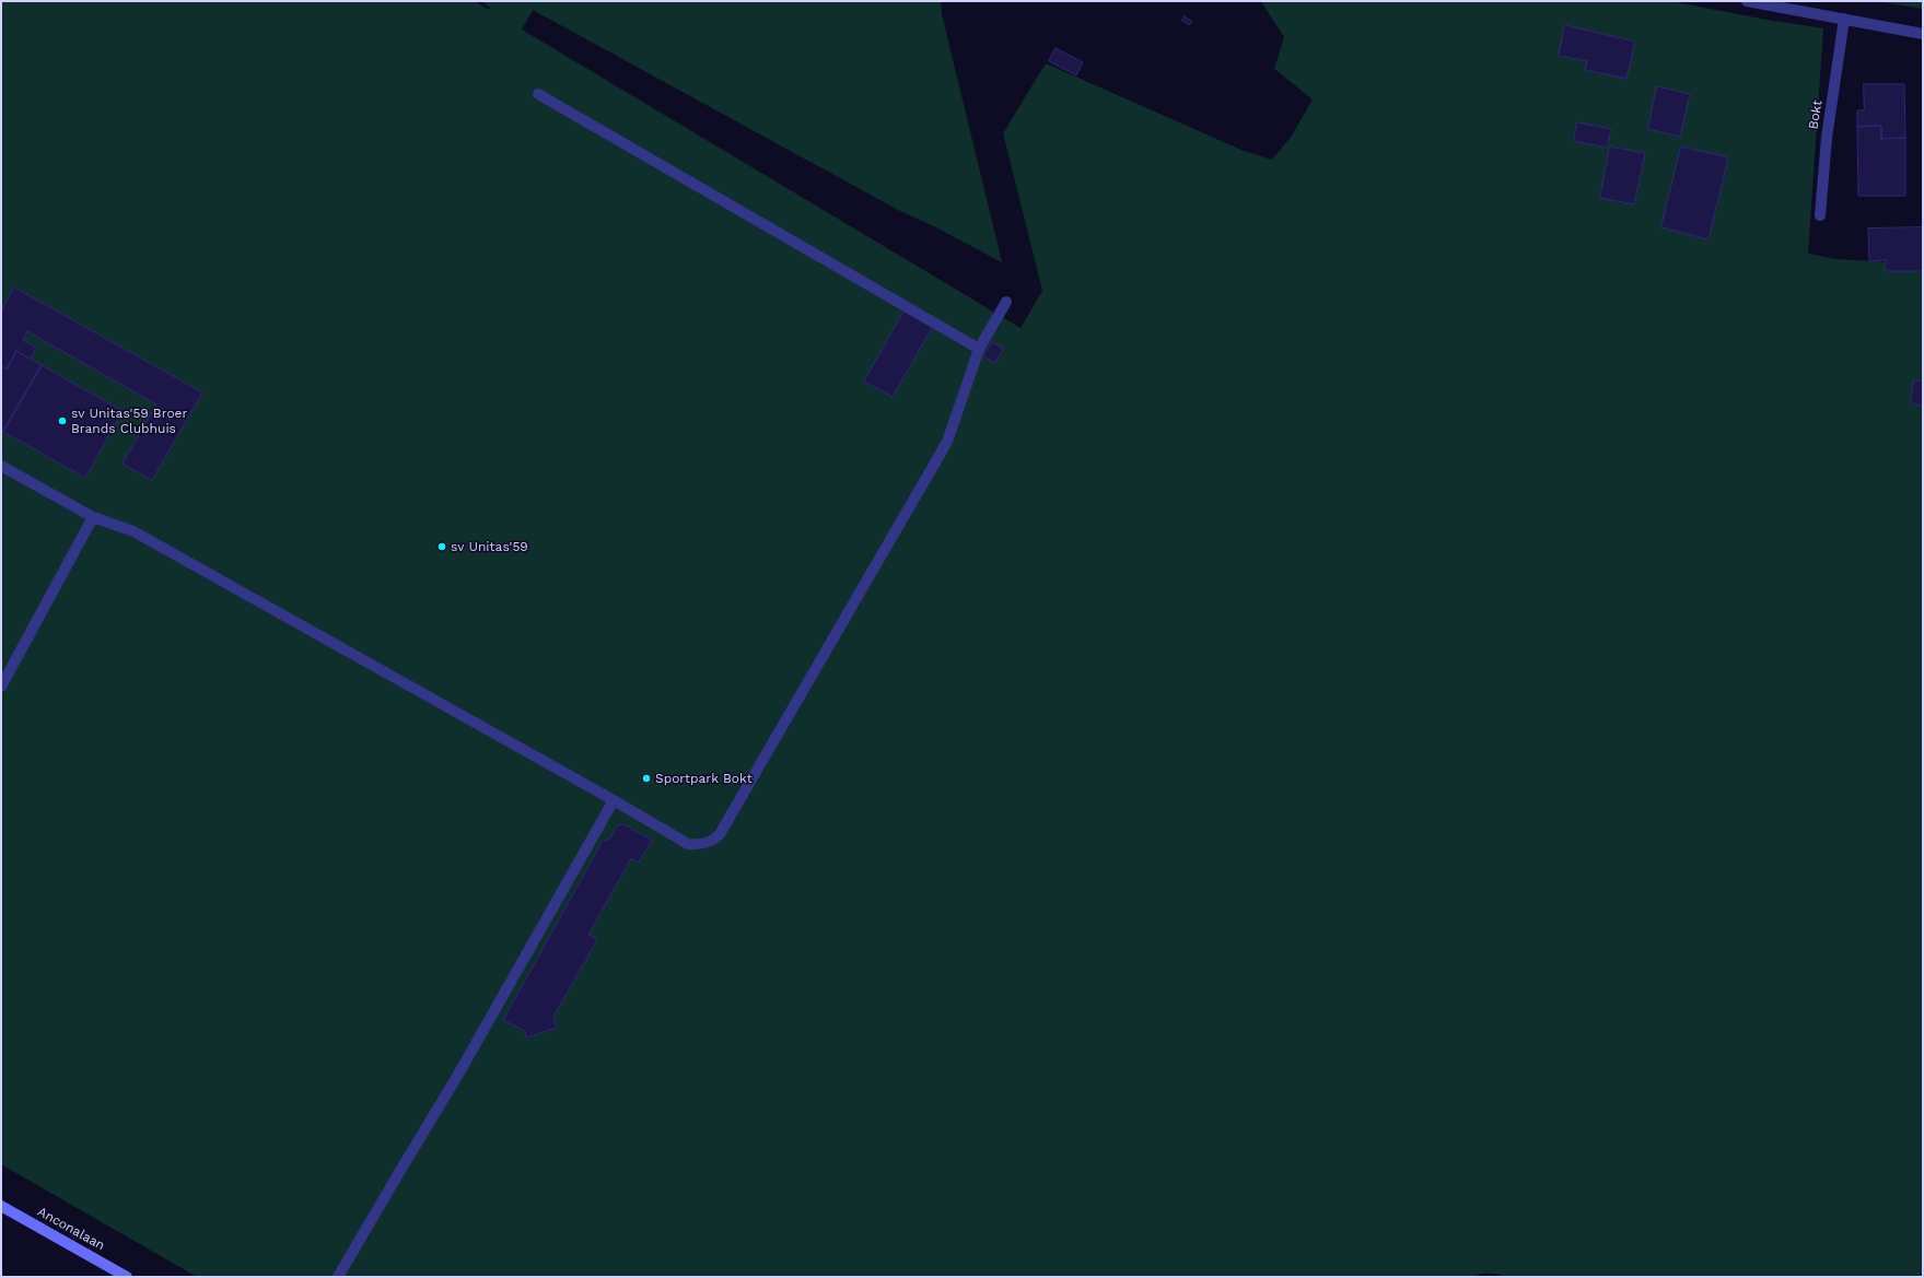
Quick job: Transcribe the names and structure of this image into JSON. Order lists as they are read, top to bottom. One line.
{"streets":{"street":["Bokt","Anconalaan"]},"places":["sv Unitas'59 Broer Brands Clubhuis","sv Unitas'59","Sportpark Bokt"]}
